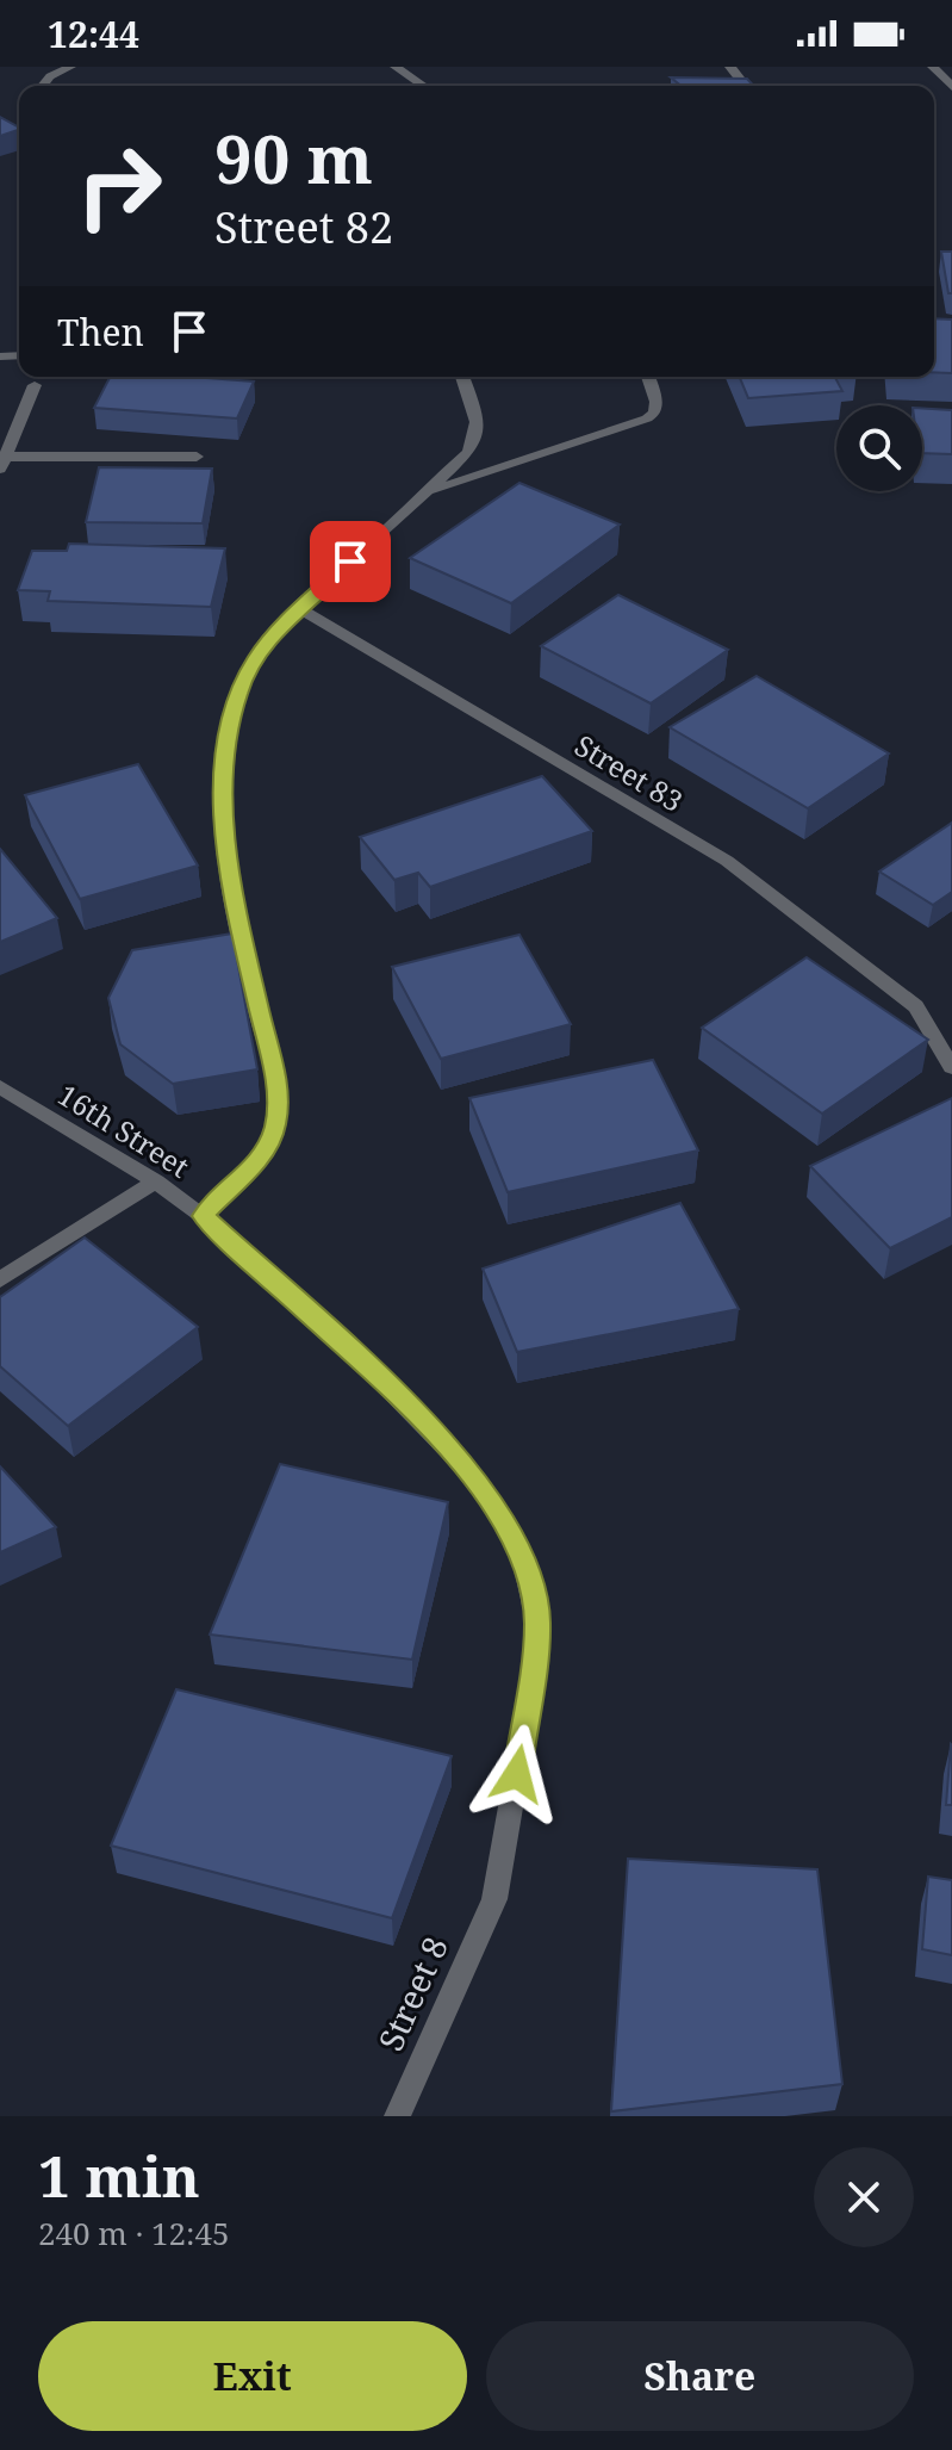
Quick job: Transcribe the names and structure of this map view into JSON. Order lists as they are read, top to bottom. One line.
{"streets":{"street":["Street 83","16th Street","Street 8"]},"crossings":[["16th Street","Street 8"]],"page":{"status":"12:44","turn":["90 m","Street 82"],"then":"Then","heading":["1 min","240 m · 12:45"],"buttons":["Exit","Share"]}}
